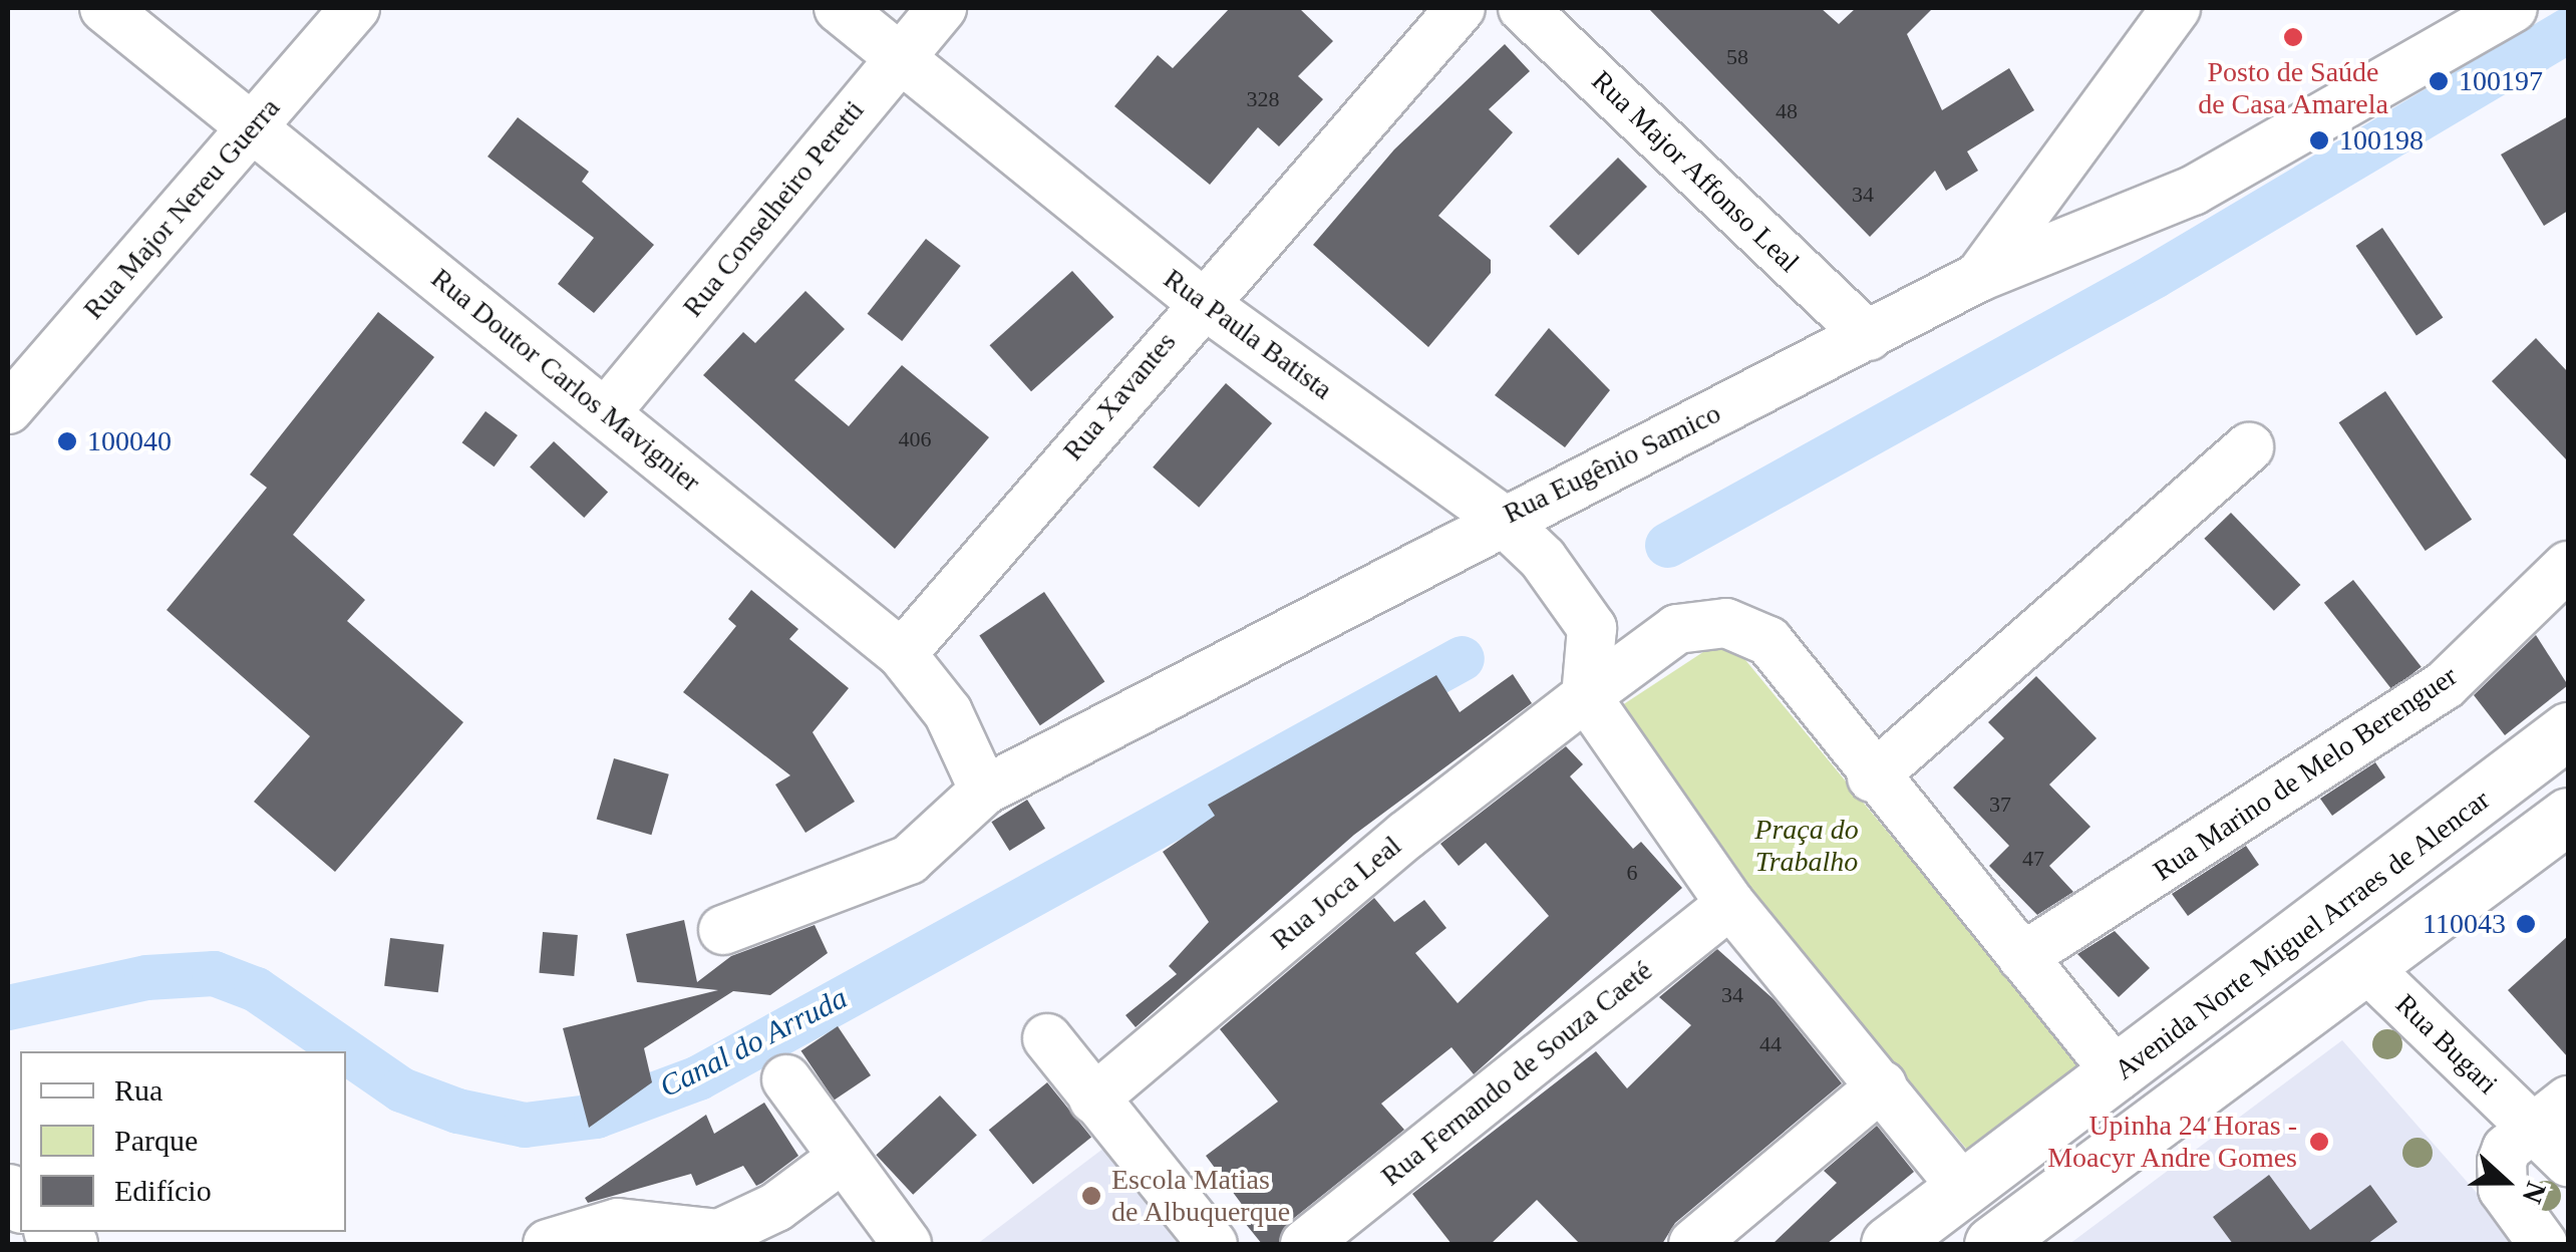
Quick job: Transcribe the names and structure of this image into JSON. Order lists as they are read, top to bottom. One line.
{"streets":{"main road":["Avenida Norte Miguel Arraes de Alencar"],"street":["Rua Major Affonso Leal","Rua Major Nereu Guerra","Rua Conselheiro Peretti","Rua Paula Batista","Rua Doutor Carlos Mavignier","Rua Xavantes","Rua Eugênio Samico","Rua Marino de Melo Berenguer","Rua Joca Leal","Rua Bugari","Rua Fernando de Souza Caeté"]},"crossings":[["Rua Major Affonso Leal","Rua Eugênio Samico"],["Rua Major Nereu Guerra","Rua Doutor Carlos Mavignier"],["Rua Conselheiro Peretti","Rua Paula Batista"],["Rua Conselheiro Peretti","Rua Doutor Carlos Mavignier"],["Rua Paula Batista","Rua Xavantes"],["Rua Paula Batista","Rua Eugênio Samico"],["Rua Paula Batista","Rua Joca Leal"],["Rua Doutor Carlos Mavignier","Rua Xavantes"],["Rua Doutor Carlos Mavignier","Rua Eugênio Samico"]],"water":["Canal do Arruda"],"parks":["Praça do Trabalho"],"places":["Posto de Saúde de Casa Amarela","100197","100198","100040","110043","Upinha 24 Horas - Moacyr Andre Gomes","Escola Matias de Albuquerque"],"house_numbers":["58","328","48","34","406","37","47","6","34","44"],"legend":["Rua","Parque","Edifício"],"north":"right"}
